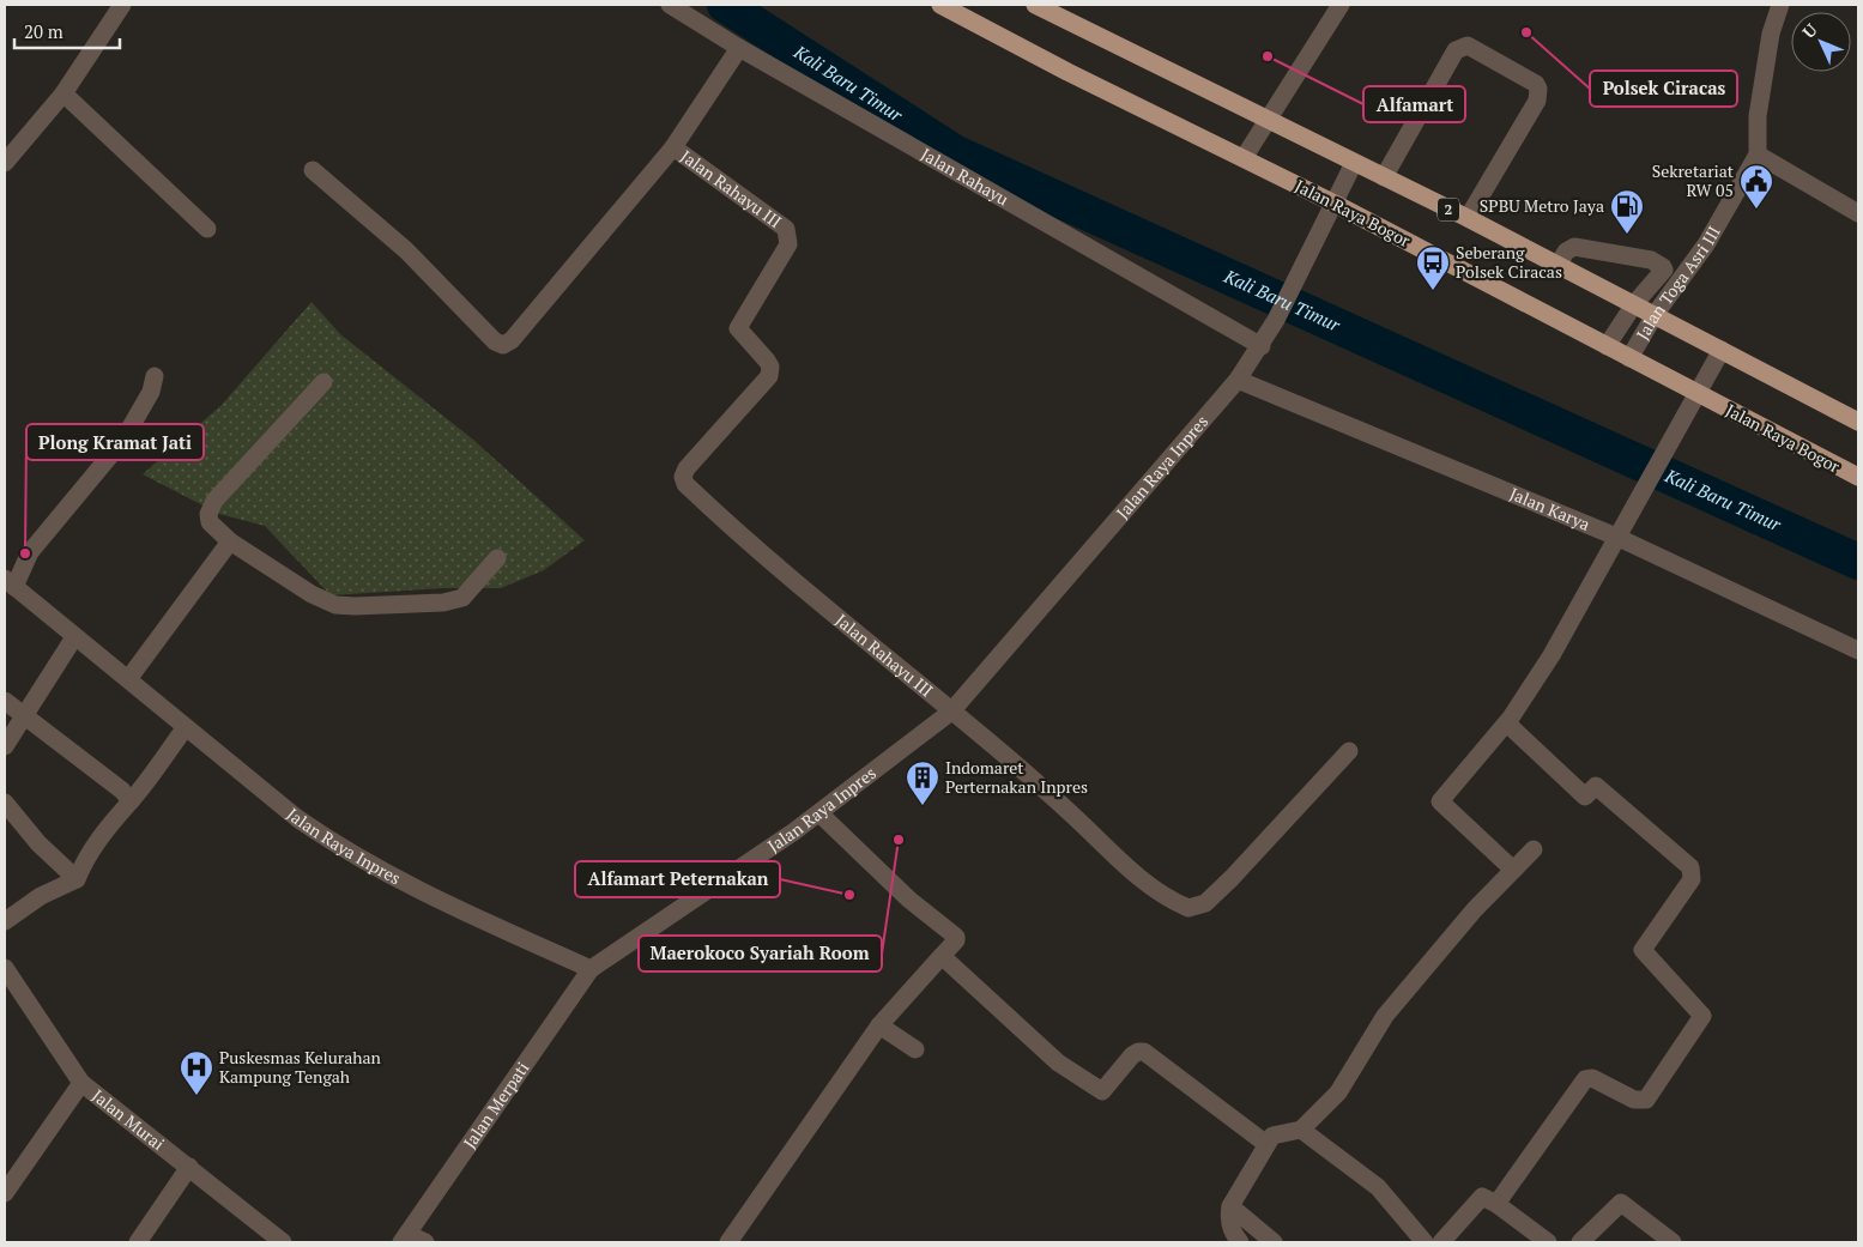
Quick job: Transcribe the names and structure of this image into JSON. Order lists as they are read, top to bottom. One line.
{"streets":{"highway":["2","Jalan Raya Bogor"],"street":["Jalan Rahayu","Jalan Rahayu III","Jalan Toga Asri III","Jalan Raya Inpres","Jalan Karya","Jalan Merpati","Jalan Murai"]},"crossings":[["Jalan Rahayu","Jalan Raya Inpres"],["Jalan Rahayu III","Jalan Raya Inpres"],["2","Jalan Toga Asri III"],["2","Jalan Raya Inpres"],["Jalan Raya Bogor","Jalan Toga Asri III"],["Jalan Raya Bogor","Jalan Raya Inpres"],["Jalan Raya Inpres","Jalan Karya"],["Jalan Raya Inpres","Jalan Merpati"]],"water":["Kali Baru Timur"],"places":{"other":["Polsek Ciracas","Alfamart","Plong Kramat Jati","Maerokoco Syariah Room","Alfamart Peternakan"],"public building":["Sekretariat RW 05"],"fuel station":["SPBU Metro Jaya"],"bus stop":["Seberang Polsek Ciracas"],"building":["Indomaret Perternakan Inpres"],"hospital":["Puskesmas Kelurahan Kampung Tengah"]},"scale_bar":"20 m","north":"top left"}
